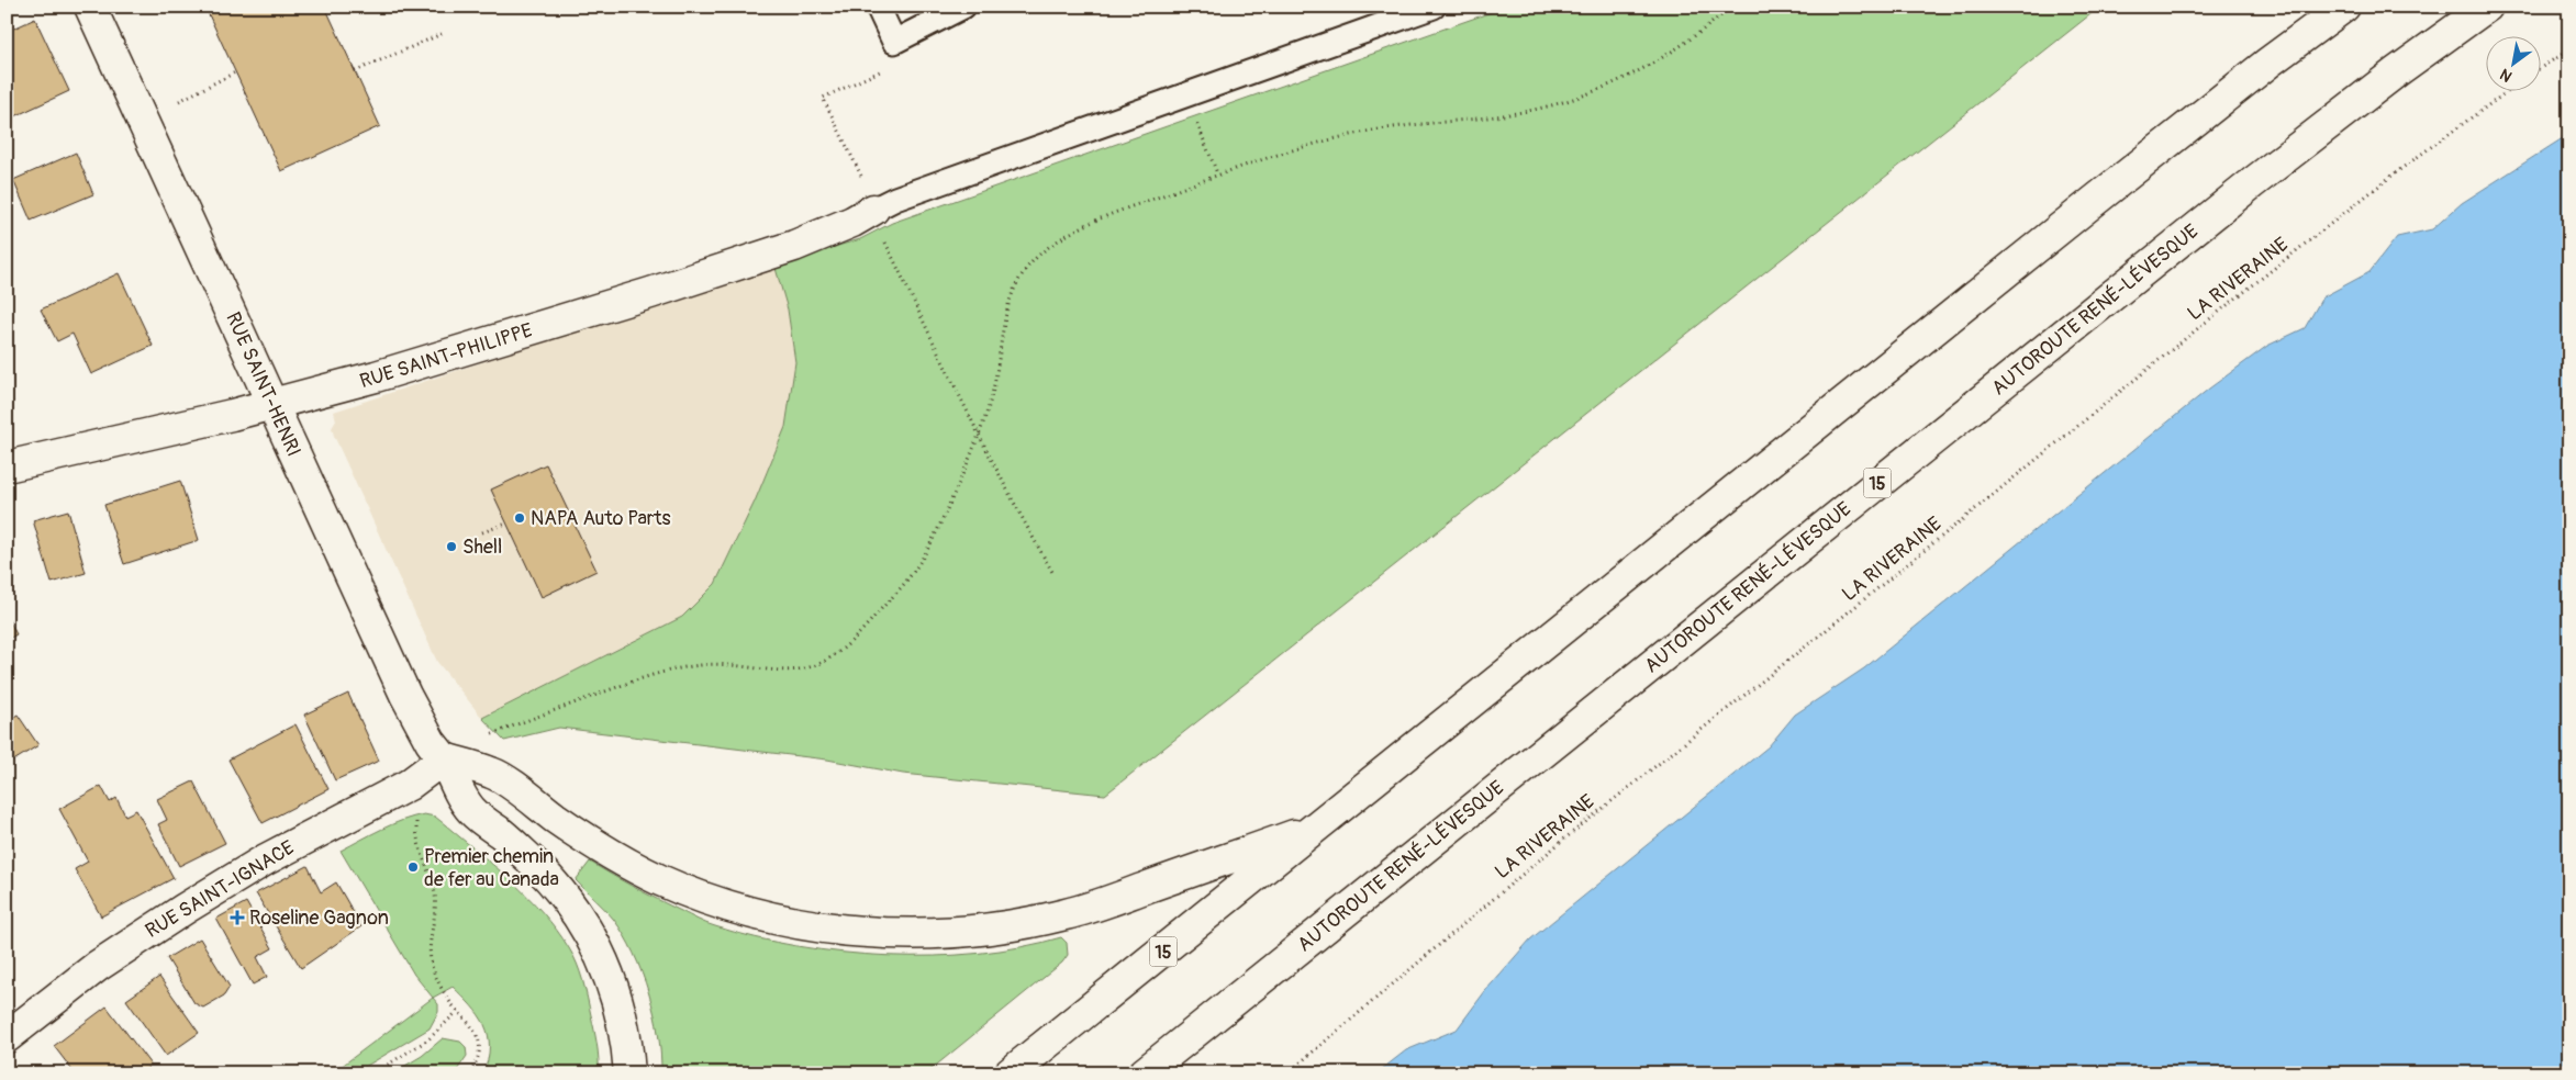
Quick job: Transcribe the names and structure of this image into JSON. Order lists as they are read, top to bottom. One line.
{"streets":{"main road":["AUTOROUTE RENÉ-LÉVESQUE","RUE SAINT-PHILIPPE","RUE SAINT-HENRI","15","RUE SAINT-IGNACE"],"path":["LA RIVERAINE"]},"crossings":[["RUE SAINT-PHILIPPE","RUE SAINT-HENRI"],["RUE SAINT-HENRI","RUE SAINT-IGNACE"]],"places":{"other":["NAPA Auto Parts","Shell","Premier chemin de fer au Canada"],"health":["Roseline Gagnon"]},"north":"bottom left"}
